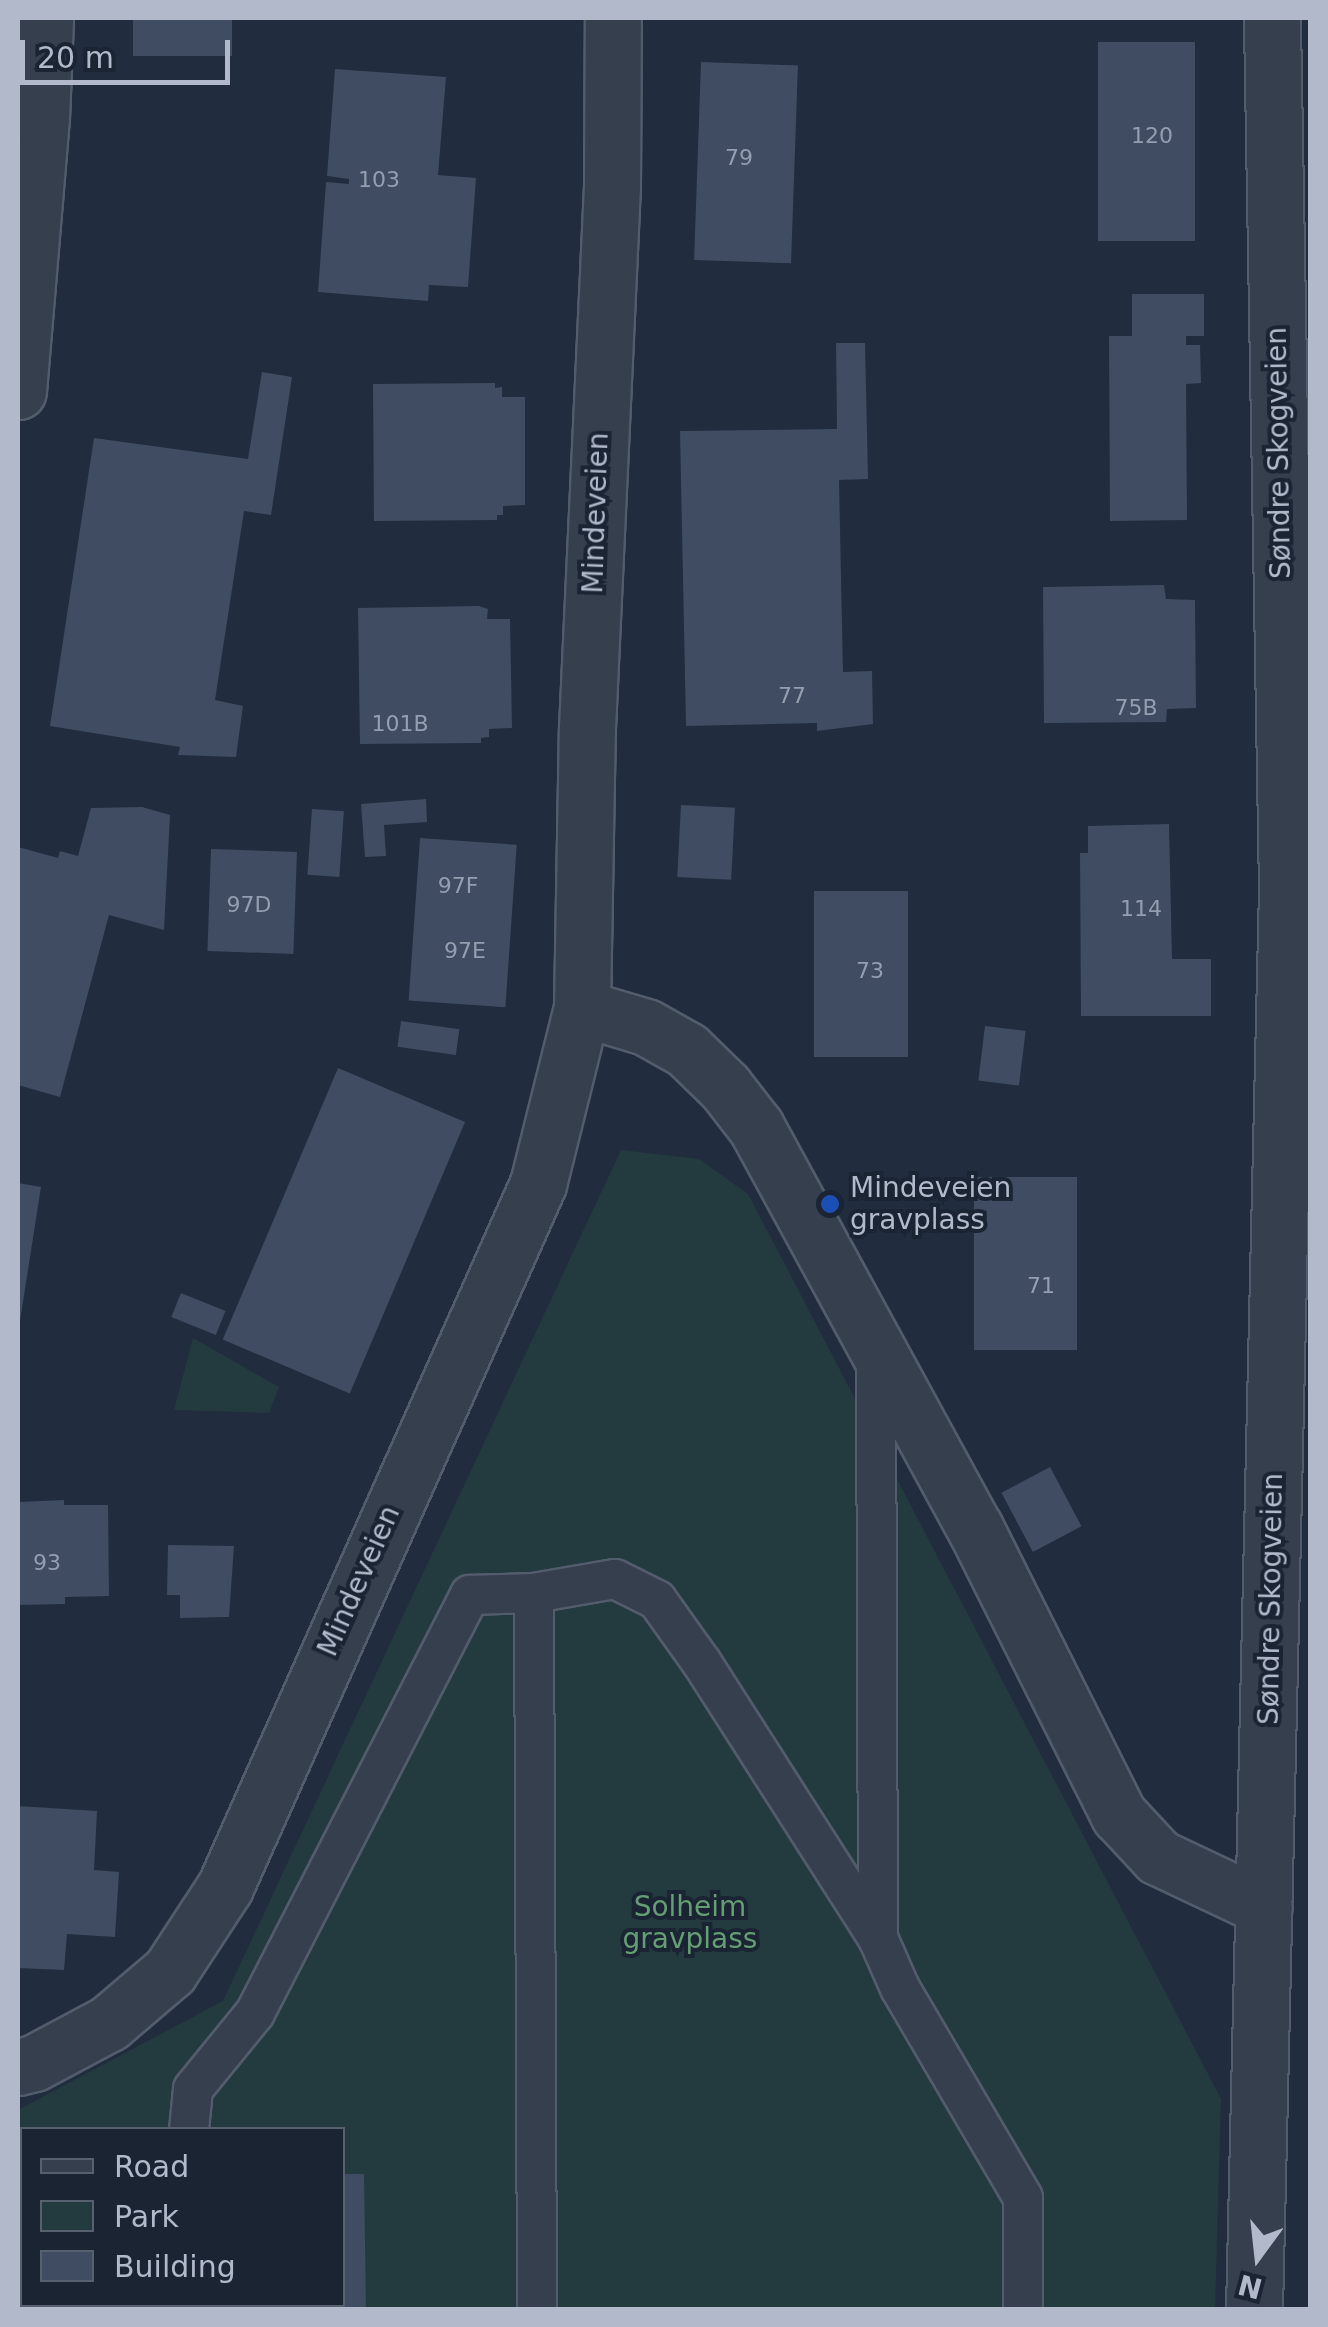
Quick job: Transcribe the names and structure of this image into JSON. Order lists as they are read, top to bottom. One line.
{"streets":{"street":["Søndre Skogveien","Mindeveien"]},"parks":["Solheim gravplass"],"places":["Mindeveien gravplass"],"house_numbers":["120","79","103","77","75B","101B","97F","97D","114","97E","73","71","93"],"legend":["Road","Park","Building"],"scale_bar":"20 m","north":"bottom"}
